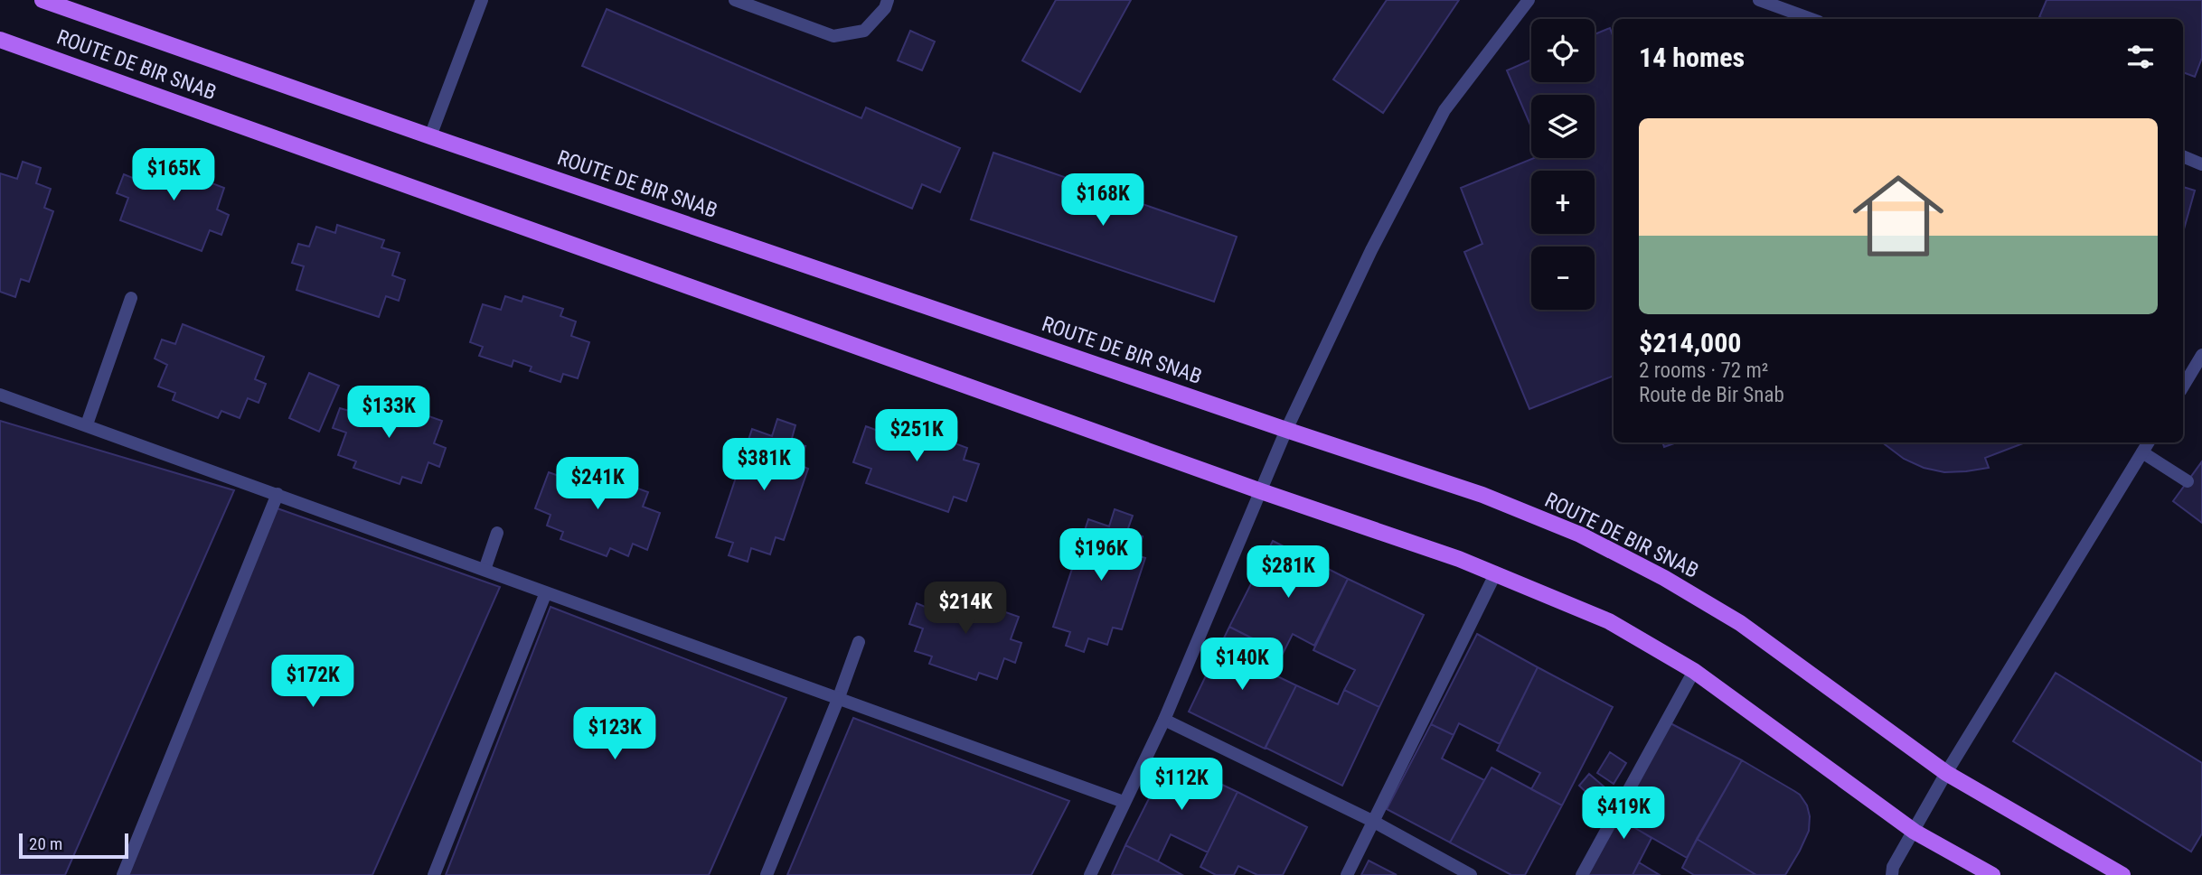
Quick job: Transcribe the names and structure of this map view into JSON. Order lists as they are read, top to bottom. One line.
{"streets":{"main road":["ROUTE DE BIR SNAB"]},"scale_bar":"20 m","page":{"map_buttons":["+","−"],"heading":"14 homes","list":[{"name":"$214,000","note":"2 rooms · 72 m² · Route de Bir Snab"}],"price":["$165K","$168K","$133K","$251K","$381K","$241K","$196K","$281K","$214K","$140K","$172K","$123K","$112K","$419K"],"scale":"20 m"}}
